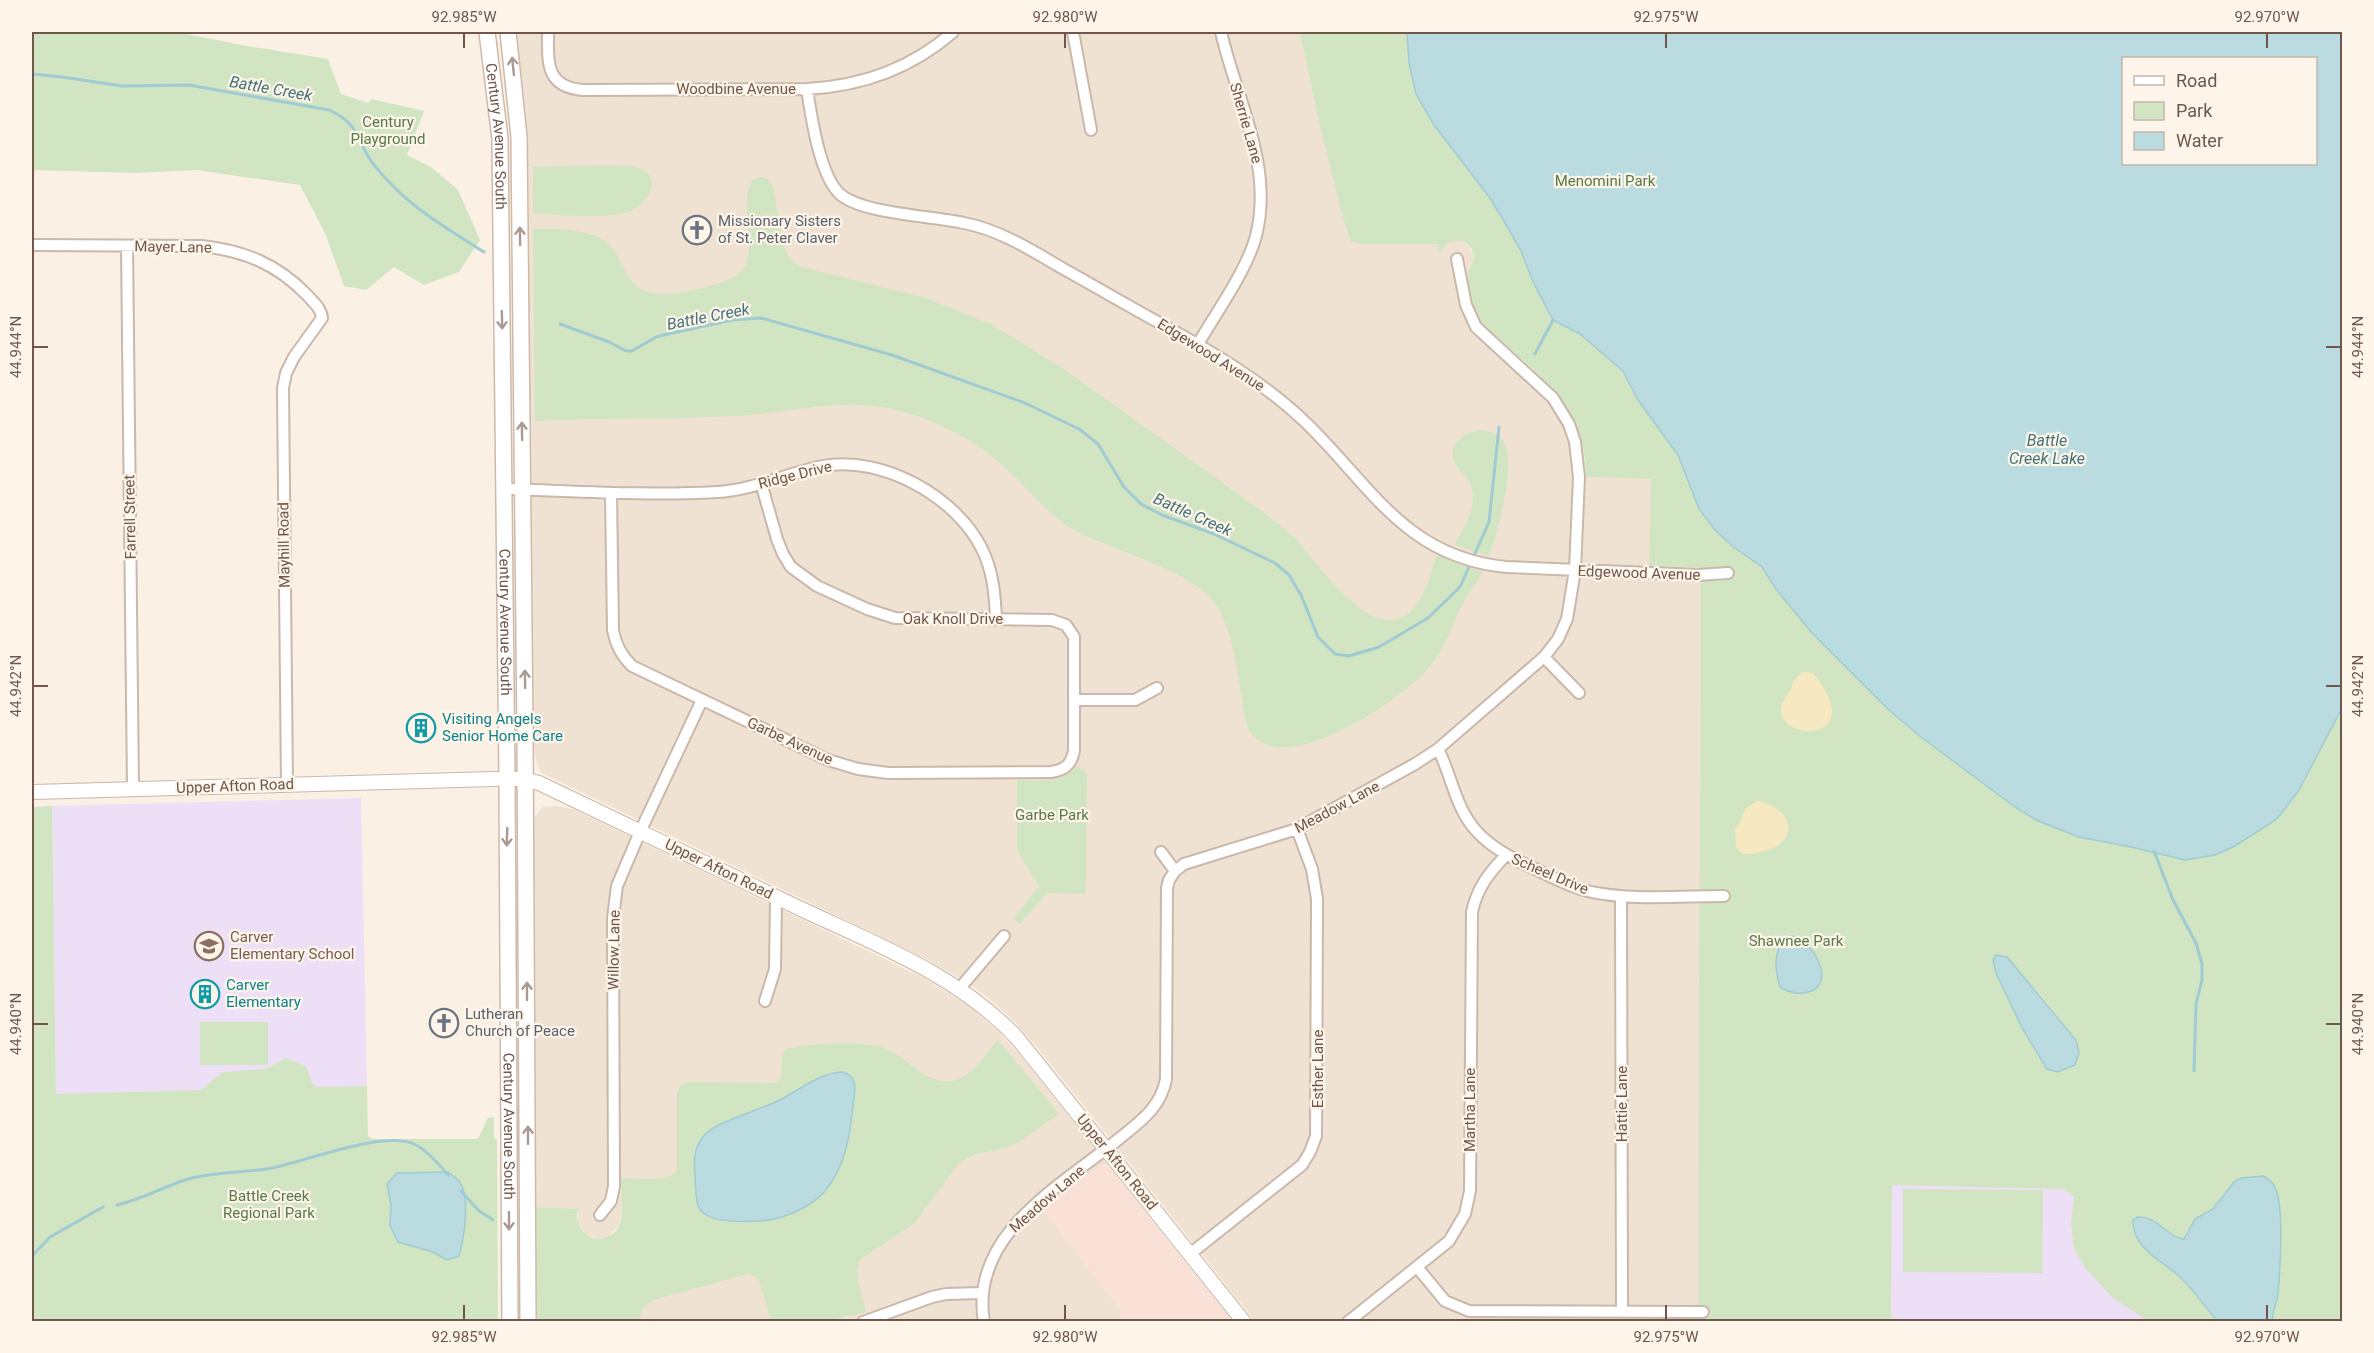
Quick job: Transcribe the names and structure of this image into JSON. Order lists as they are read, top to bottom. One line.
{"streets":{"main road":["Century Avenue South"],"street":["Woodbine Avenue","Sherrie Lane","Mayer Lane","Edgewood Avenue","Ridge Drive","Farrell Street","Mayhill Road","Oak Knoll Drive","Garbe Avenue","Upper Afton Road","Meadow Lane","Scheel Drive","Willow Lane","Esther Lane","Hattie Lane","Martha Lane"]},"crossings":[["Woodbine Avenue","Edgewood Avenue"],["Sherrie Lane","Edgewood Avenue"],["Century Avenue South","Ridge Drive"],["Century Avenue South","Upper Afton Road"],["Mayer Lane","Farrell Street"],["Mayer Lane","Mayhill Road"],["Edgewood Avenue","Meadow Lane"],["Ridge Drive","Oak Knoll Drive"],["Ridge Drive","Garbe Avenue"],["Farrell Street","Upper Afton Road"],["Mayhill Road","Upper Afton Road"],["Oak Knoll Drive","Garbe Avenue"],["Garbe Avenue","Willow Lane"],["Upper Afton Road","Meadow Lane"],["Upper Afton Road","Willow Lane"],["Upper Afton Road","Esther Lane"],["Meadow Lane","Scheel Drive"],["Meadow Lane","Esther Lane"],["Scheel Drive","Hattie Lane"],["Scheel Drive","Martha Lane"]],"water":["Battle Creek","Battle Creek Lake"],"parks":["Century Playground","Menomini Park","Garbe Park","Shawnee Park","Battle Creek Regional Park"],"places":{"church":["Missionary Sisters of St. Peter Claver","Lutheran Church of Peace"],"building":["Visiting Angels Senior Home Care","Carver Elementary"],"school or university":["Carver Elementary School"]},"legend":["Road","Park","Water"],"coordinates":["92.985°W","92.980°W","92.975°W","92.970°W","44.944°N","44.942°N","44.940°N"]}
